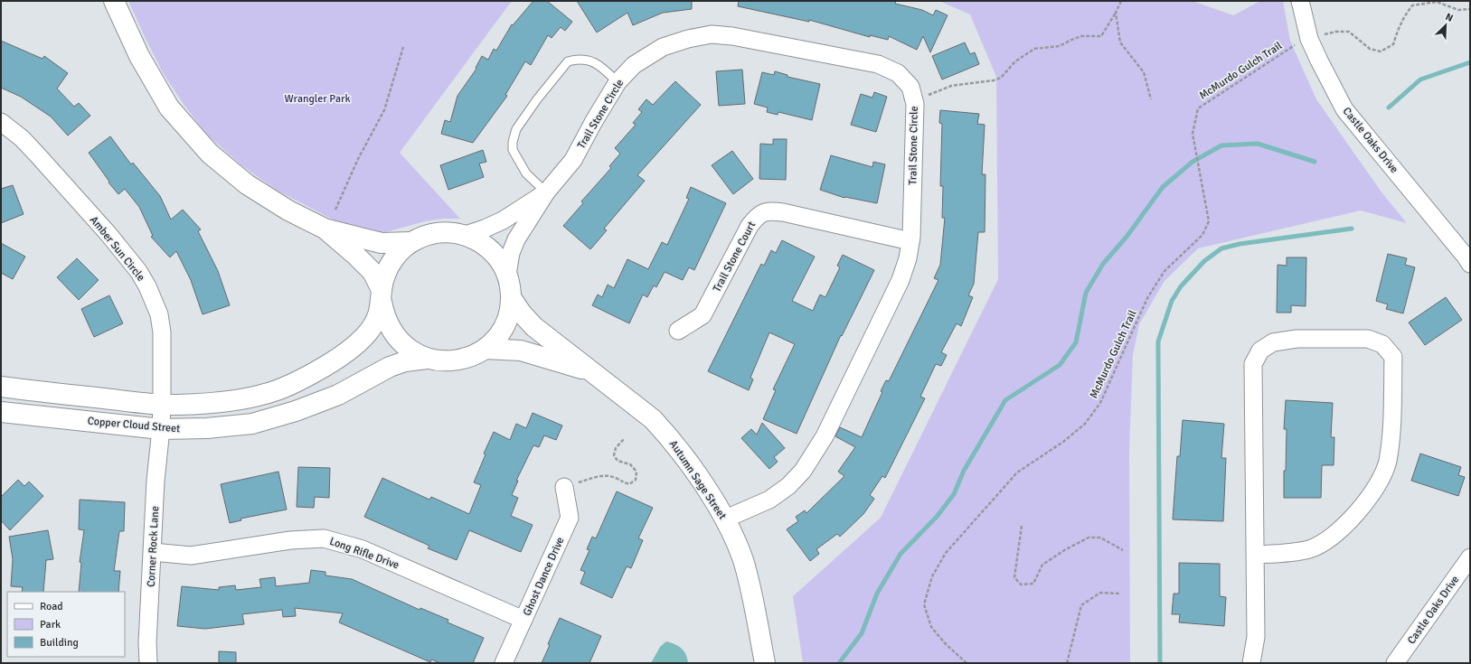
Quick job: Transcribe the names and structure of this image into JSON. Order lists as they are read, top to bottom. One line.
{"streets":{"street":["Trail Stone Circle","Castle Oaks Drive","Amber Sun Circle","Trail Stone Court","Copper Cloud Street","Autumn Sage Street","Corner Rock Lane","Long Rifle Drive","Ghost Dance Drive"],"path":["McMurdo Gulch Trail"]},"crossings":[["Trail Stone Circle","Trail Stone Court"],["Trail Stone Circle","Copper Cloud Street"],["Trail Stone Circle","Autumn Sage Street"],["Amber Sun Circle","Copper Cloud Street"],["Amber Sun Circle","Corner Rock Lane"],["Copper Cloud Street","Autumn Sage Street"],["Copper Cloud Street","Corner Rock Lane"],["Corner Rock Lane","Long Rifle Drive"],["Long Rifle Drive","Ghost Dance Drive"]],"parks":["Wrangler Park"],"legend":["Road","Park","Building"],"north":"top right"}
